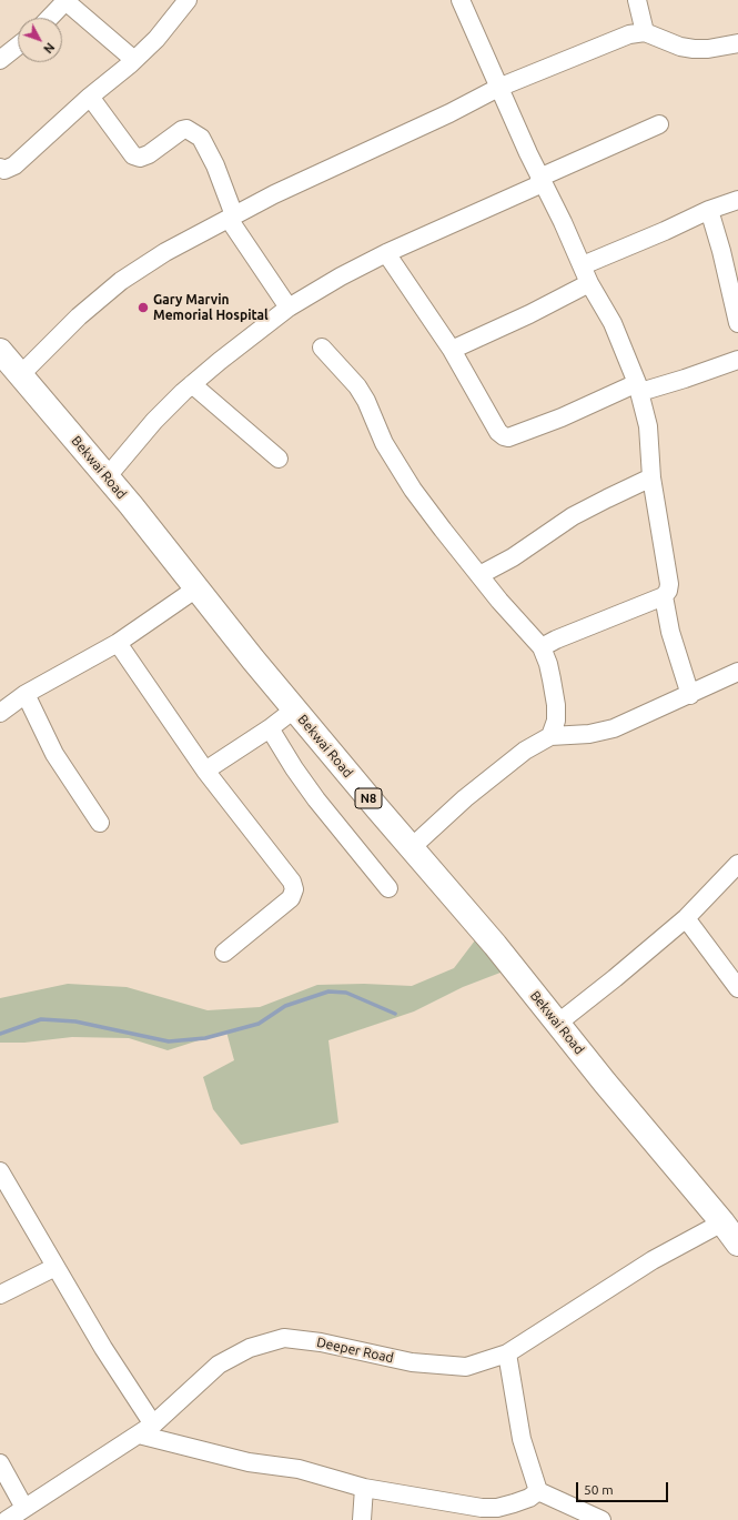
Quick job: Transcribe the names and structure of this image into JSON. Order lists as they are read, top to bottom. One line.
{"streets":{"highway":["Bekwai Road","N8"],"street":["Deeper Road"]},"crossings":[["Bekwai Road","Deeper Road"]],"places":["Gary Marvin Memorial Hospital"],"scale_bar":"50 m","north":"bottom right"}
